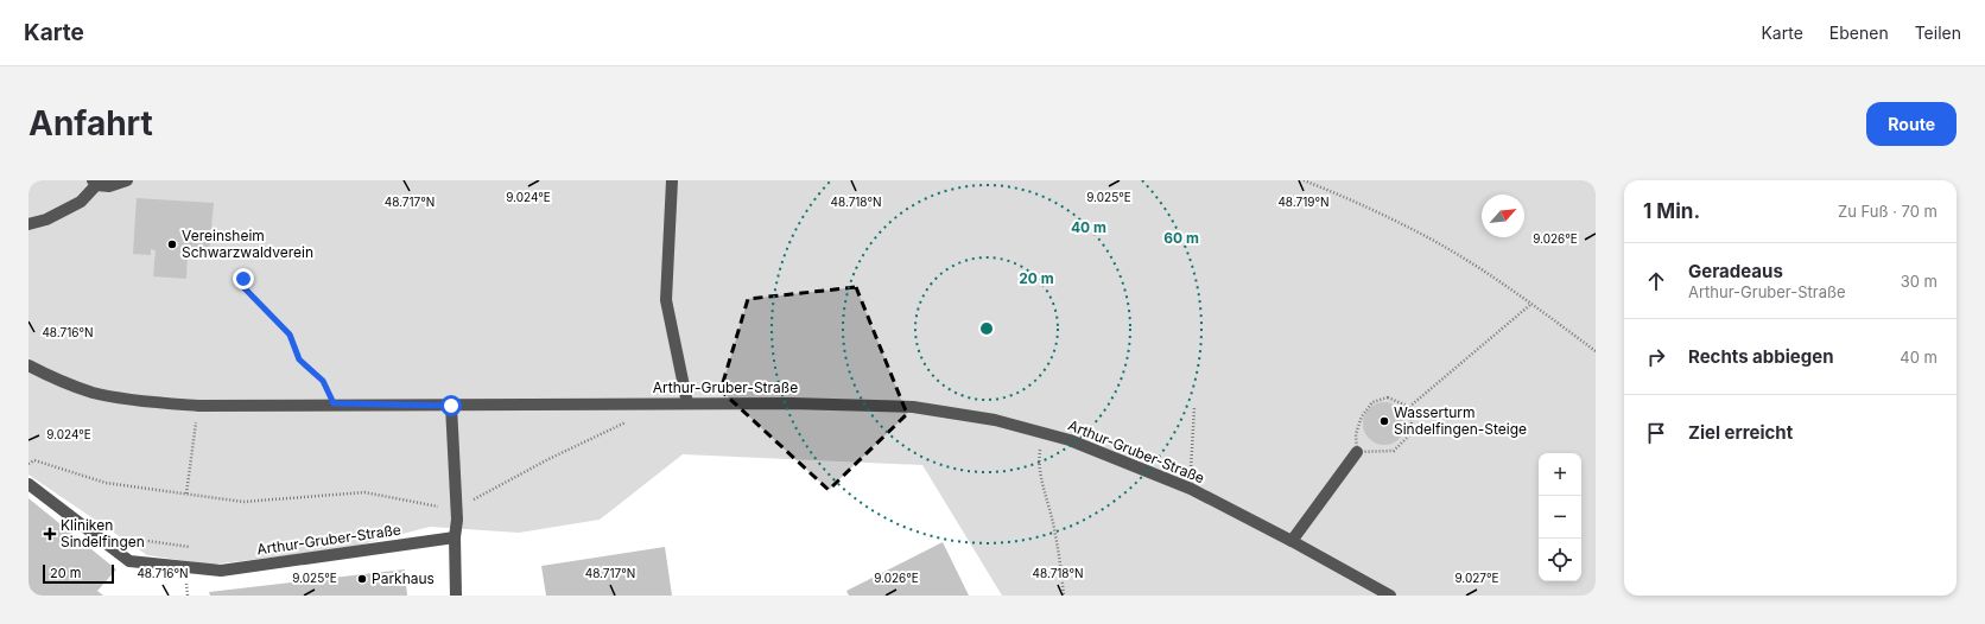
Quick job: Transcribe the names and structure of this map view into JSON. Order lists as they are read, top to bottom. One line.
{"streets":{"street":["Arthur-Gruber-Straße"]},"places":{"other":["Vereinsheim Schwarzwaldverein","Wasserturm Sindelfingen-Steige","Parkhaus"],"health":["Kliniken Sindelfingen"]},"scale_bar":"20 m","north":"top right","page":{"header":"Karte","nav":["Karte","Ebenen","Teilen"],"buttons":"Route","title":"Anfahrt","heading":["1 Min.","Zu Fuß · 70 m"],"list":[["Geradeaus","Arthur-Gruber-Straße","30 m"],["Rechts abbiegen","40 m"],"Ziel erreicht"],"map_buttons":["+","−"],"scale":"20 m"},"coordinates":["9.025°E","9.024°E","48.717°N","48.718°N","48.719°N","9.026°E","48.716°N","9.027°E"],"rings":["40 m","60 m","20 m"]}
